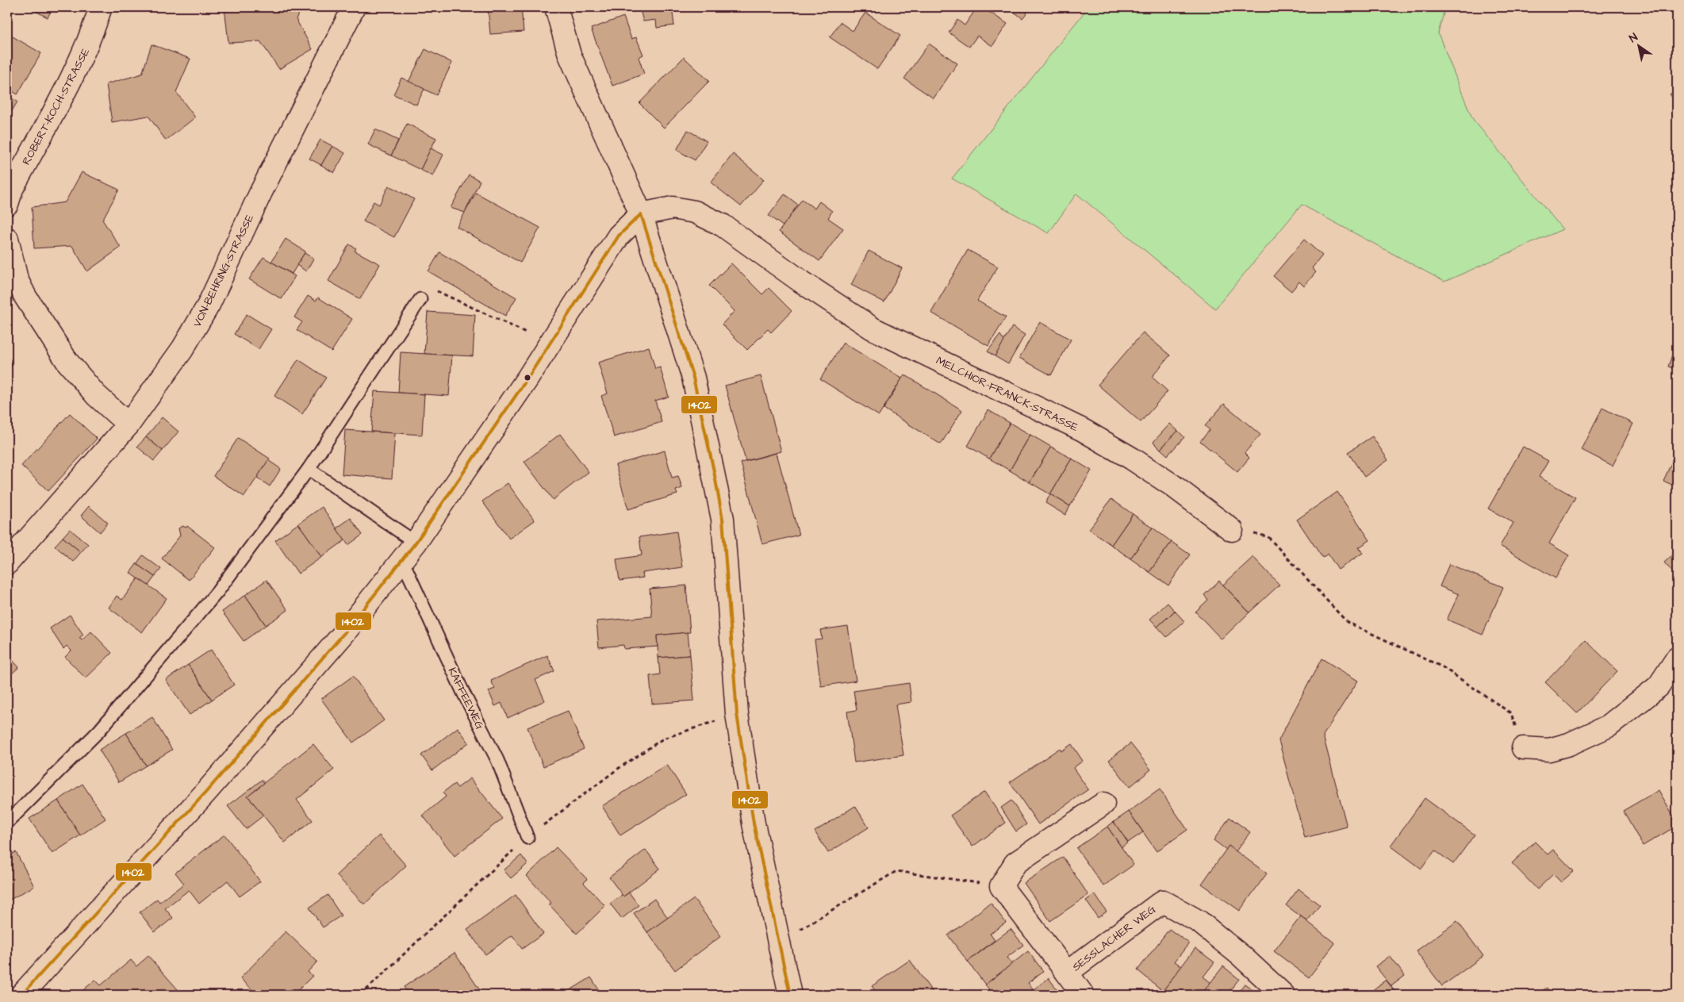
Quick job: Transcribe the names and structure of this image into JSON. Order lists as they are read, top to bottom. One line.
{"streets":{"street":["ROBERT-KOCH-STRASSE","VON-BEHRING-STRASSE","MELCHIOR-FRANCK-STRASSE","SESSLACHER WEG"],"lane":["KAFFEEWEG"]},"lines":["transit line 1402"],"north":"top left"}
